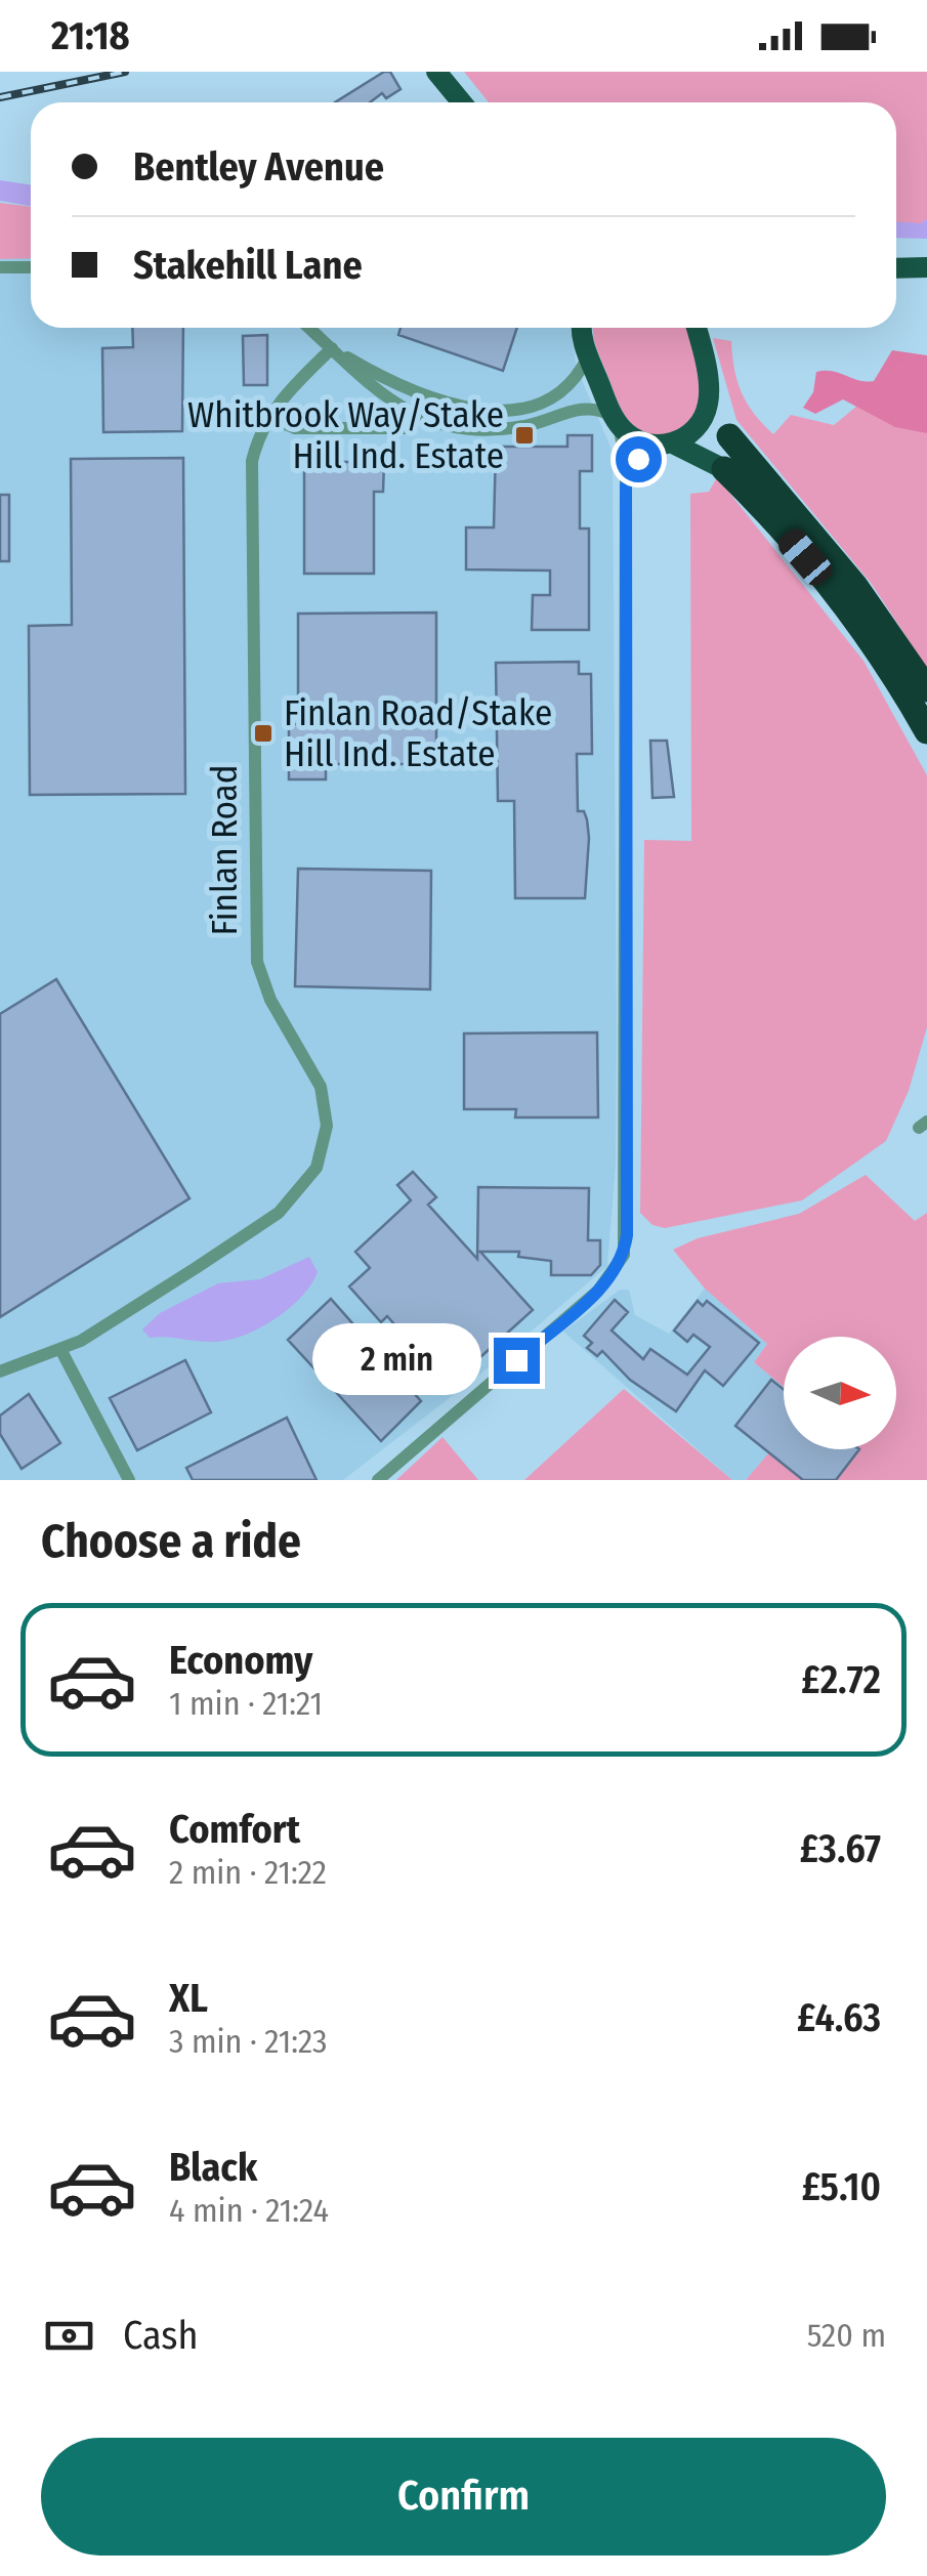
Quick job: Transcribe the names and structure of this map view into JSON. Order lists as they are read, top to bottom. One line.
{"streets":{"street":["Finlan Road"]},"places":{"transit":["Whitbrook Way/Stake Hill Ind. Estate","Finlan Road/Stake Hill Ind. Estate"]},"north":"right","page":{"status":"21:18","banner":["Bentley Avenue","Stakehill Lane"],"bubble":"2 min","heading":"Choose a ride","list":[{"name":"Economy","note":"1 min · 21:21","value":"£2.72"},{"name":"Comfort","note":"2 min · 21:22","value":"£3.67"},{"name":"XL","note":"3 min · 21:23","value":"£4.63"},{"name":"Black","note":"4 min · 21:24","value":"£5.10"}],"pay":["Cash","520 m"],"buttons":"Confirm"}}
